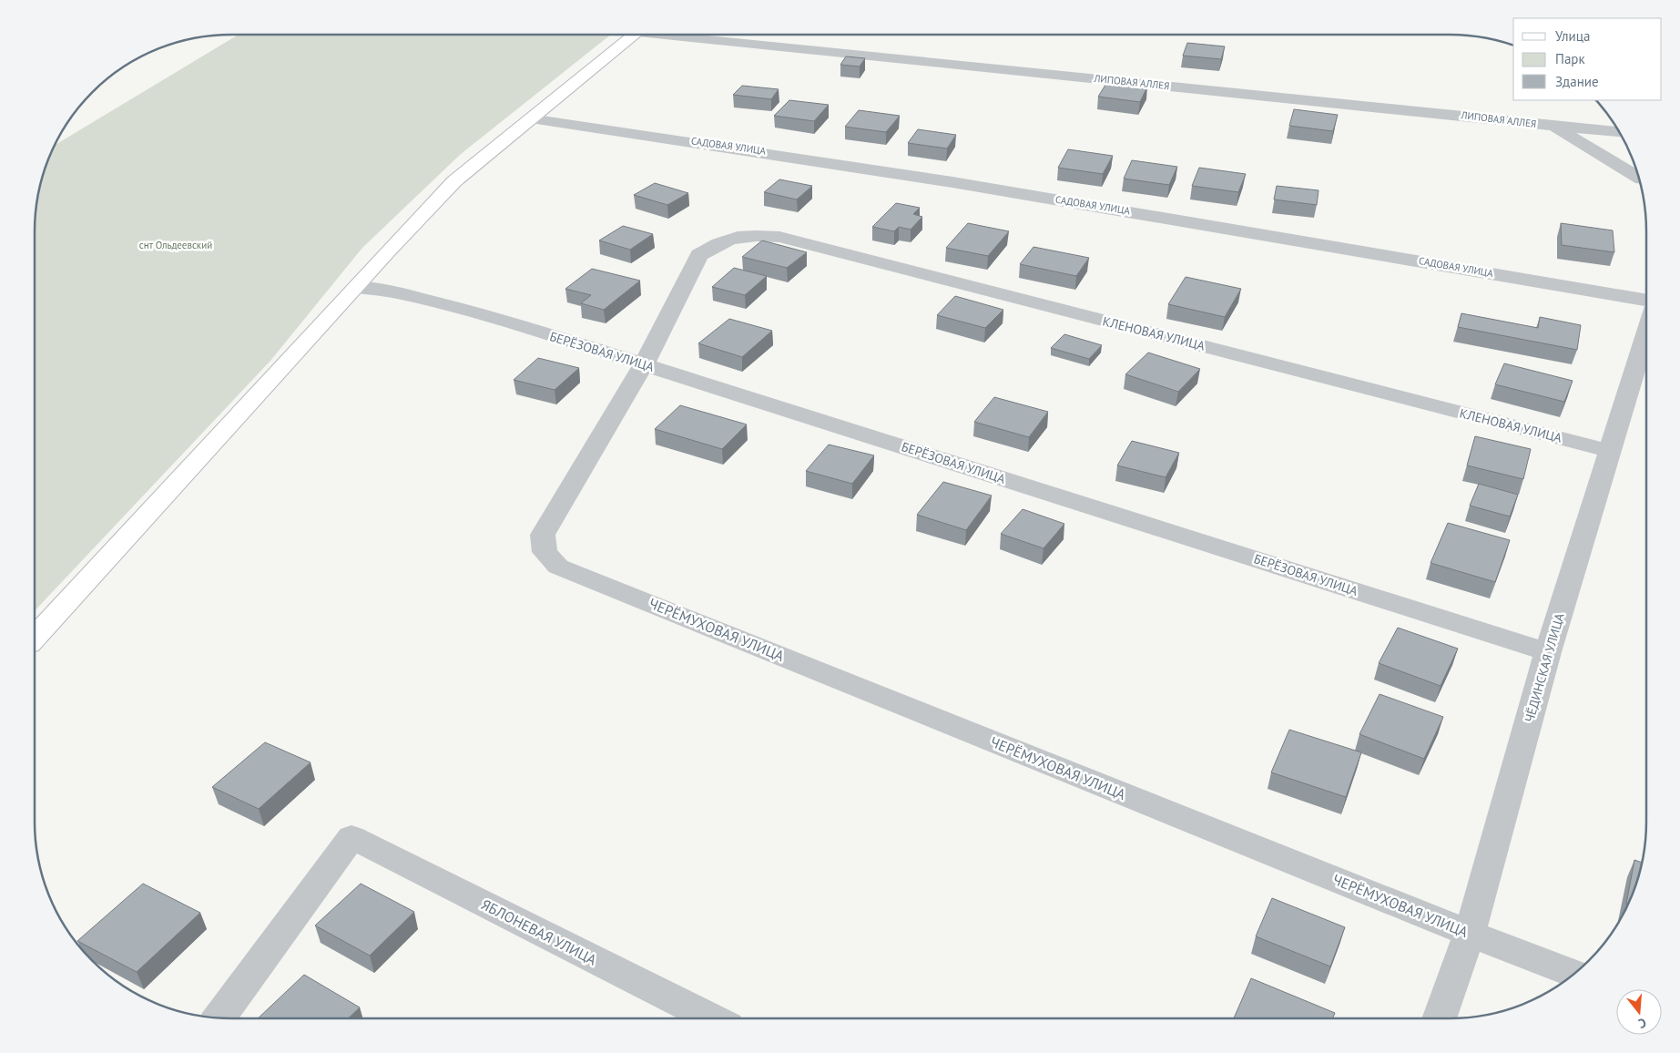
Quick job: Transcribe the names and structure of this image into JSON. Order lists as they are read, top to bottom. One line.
{"streets":{"street":["ЛИПОВАЯ АЛЛЕЯ","САДОВАЯ УЛИЦА","КЛЕНОВАЯ УЛИЦА","БЕРЁЗОВАЯ УЛИЦА","ЧЕРЁМУХОВАЯ УЛИЦА","ЧЁДИНСКАЯ УЛИЦА","ЯБЛОНЕВАЯ УЛИЦА"]},"crossings":[["КЛЕНОВАЯ УЛИЦА","БЕРЁЗОВАЯ УЛИЦА"],["КЛЕНОВАЯ УЛИЦА","ЧЕРЁМУХОВАЯ УЛИЦА"],["КЛЕНОВАЯ УЛИЦА","ЧЁДИНСКАЯ УЛИЦА"],["БЕРЁЗОВАЯ УЛИЦА","ЧЕРЁМУХОВАЯ УЛИЦА"],["БЕРЁЗОВАЯ УЛИЦА","ЧЁДИНСКАЯ УЛИЦА"],["ЧЕРЁМУХОВАЯ УЛИЦА","ЧЁДИНСКАЯ УЛИЦА"]],"parks":["снт Ольдеевский"],"legend":["Улица","Парк","Здание"],"north":"bottom"}
